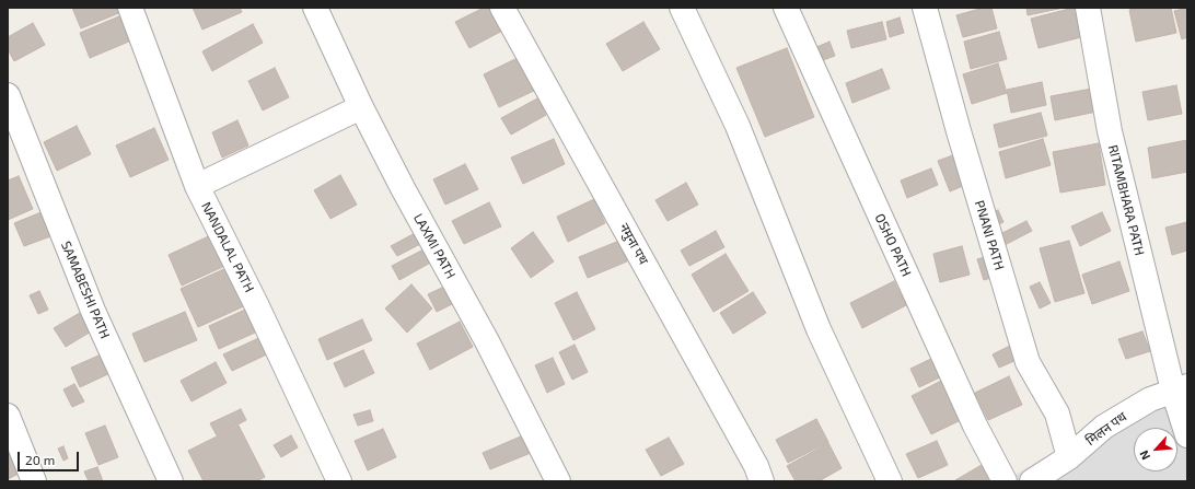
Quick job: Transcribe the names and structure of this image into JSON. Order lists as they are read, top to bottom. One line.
{"streets":{"street":["RITAMBHARA PATH","PNANI PATH","नमुना पथ","OSHO PATH","LAXMI PATH","NANDALAL PATH","SAMABESHI PATH","मिलन पथ"]},"crossings":[["RITAMBHARA PATH","मिलन पथ"],["PNANI PATH","मिलन पथ"]],"scale_bar":"20 m","north":"bottom left"}
